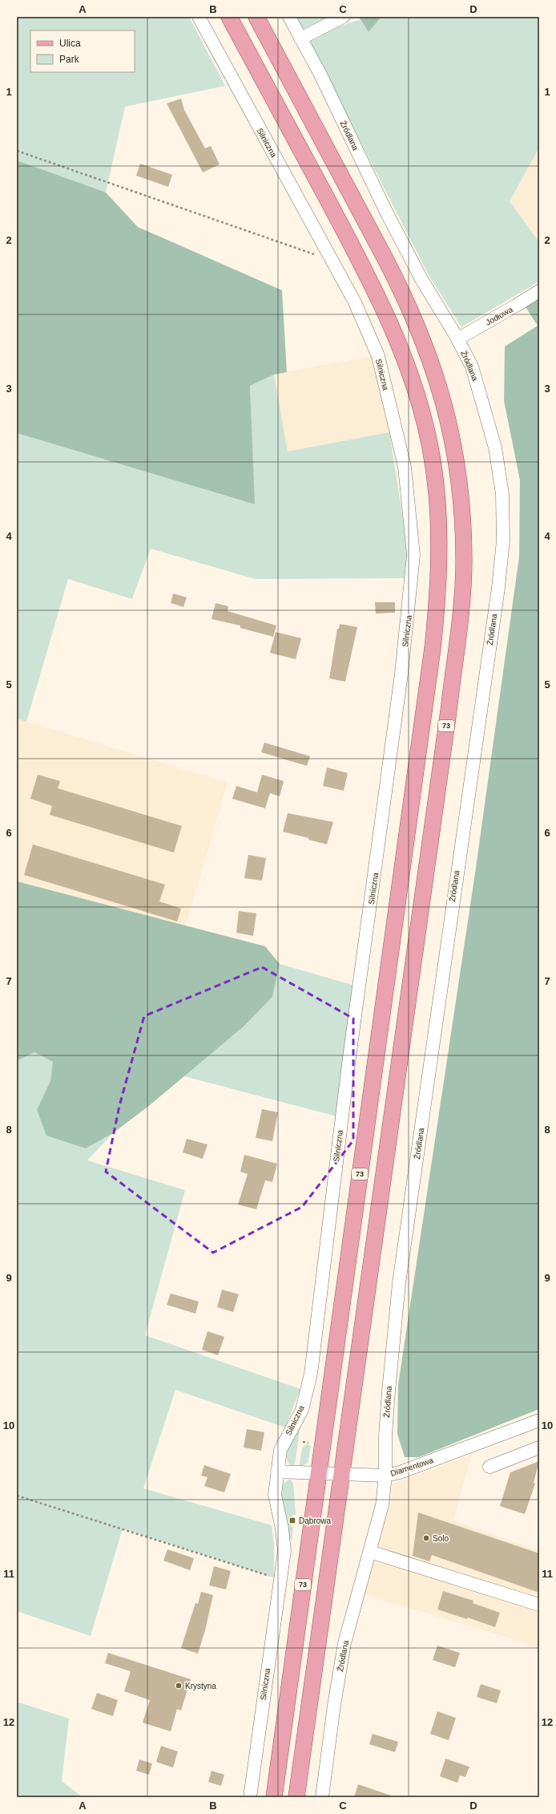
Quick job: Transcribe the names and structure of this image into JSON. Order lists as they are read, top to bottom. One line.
{"streets":{"main road":["73"],"street":["Źródlana","Silniczna","Jodłowa","Diamentowa"]},"crossings":[["Źródlana","Jodłowa"],["Źródlana","Diamentowa"],["Silniczna","Diamentowa"],["73","Diamentowa"]],"places":{"transit":["Dąbrowa"],"other":["Solo","Krystyna"]},"legend":["Ulica","Park"],"grid":{"columns":["A","B","C","D"],"rows":["1","2","3","4","5","6","7","8","9","10","11","12"]}}
